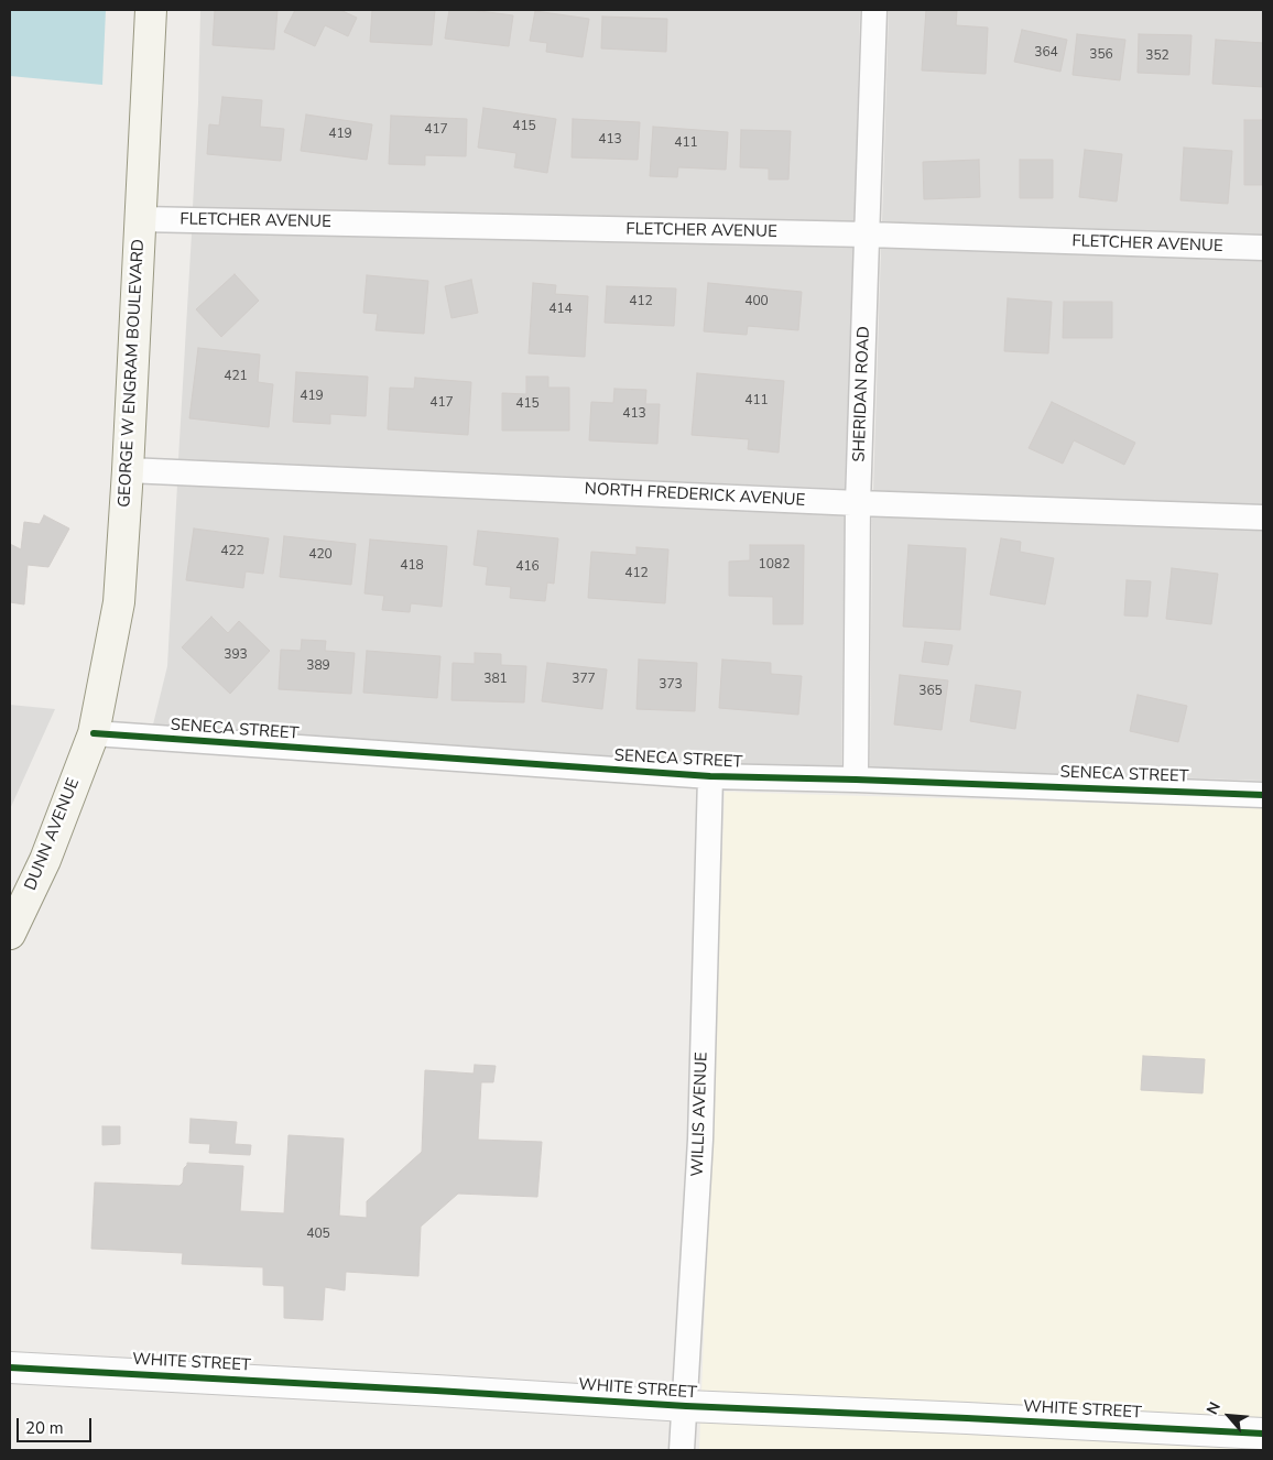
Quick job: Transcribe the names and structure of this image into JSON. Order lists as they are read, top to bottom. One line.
{"streets":{"main road":["GEORGE W ENGRAM BOULEVARD","DUNN AVENUE"],"street":["FLETCHER AVENUE","SHERIDAN ROAD","NORTH FREDERICK AVENUE","SENECA STREET","WILLIS AVENUE","WHITE STREET"]},"crossings":[["FLETCHER AVENUE","GEORGE W ENGRAM BOULEVARD"],["FLETCHER AVENUE","SHERIDAN ROAD"],["GEORGE W ENGRAM BOULEVARD","NORTH FREDERICK AVENUE"],["GEORGE W ENGRAM BOULEVARD","SENECA STREET"],["GEORGE W ENGRAM BOULEVARD","DUNN AVENUE"],["SHERIDAN ROAD","NORTH FREDERICK AVENUE"],["SHERIDAN ROAD","SENECA STREET"],["SENECA STREET","DUNN AVENUE"],["SENECA STREET","WILLIS AVENUE"],["WILLIS AVENUE","WHITE STREET"]],"house_numbers":["364","356","352","415","417","419","413","411","412","400","414","421","419","411","417","415","413","422","420","1082","418","416","412","393","389","381","377","373","365","405"],"scale_bar":"20 m","north":"top left"}
